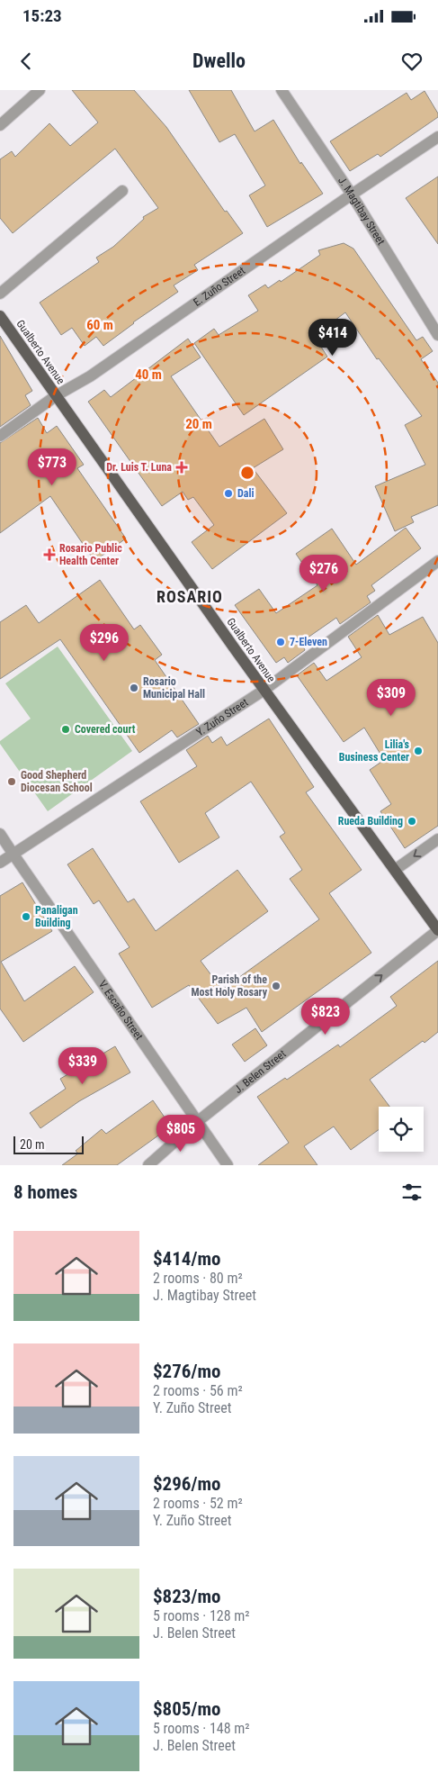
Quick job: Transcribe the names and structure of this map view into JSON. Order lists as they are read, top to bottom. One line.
{"streets":{"main road":["Gualberto Avenue"],"street":["J. Magtibay Street","E. Zuño Street","Y. Zuño Street","V. Escaño Street","J. Belen Street"]},"crossings":[["J. Magtibay Street","E. Zuño Street"],["E. Zuño Street","Gualberto Avenue"],["Gualberto Avenue","Y. Zuño Street"],["Gualberto Avenue","J. Belen Street"],["Y. Zuño Street","V. Escaño Street"],["V. Escaño Street","J. Belen Street"]],"one_way":["J. Belen Street"],"districts":["ROSARIO"],"places":{"health":["Dr. Luis T. Luna","Rosario Public Health Center"],"other":["Dali","7-Eleven","Rosario Municipal Hall","Covered court","Lilia's Business Center","Good Shepherd Diocesan School","Rueda Building","Panaligan Building","Parish of the Most Holy Rosary"]},"scale_bar":"20 m","page":{"status":"15:23","header":"Dwello","price":["$414","$773","$276","$296","$309","$823","$339","$805"],"scale":"20 m","heading":"8 homes","list":[{"name":"$414/mo","note":"2 rooms · 80 m² · J. Magtibay Street"},{"name":"$276/mo","note":"2 rooms · 56 m² · Y. Zuño Street"},{"name":"$296/mo","note":"2 rooms · 52 m² · Y. Zuño Street"},{"name":"$823/mo","note":"5 rooms · 128 m² · J. Belen Street"},{"name":"$805/mo","note":"5 rooms · 148 m² · J. Belen Street"}]},"rings":["60 m","40 m","20 m"]}
